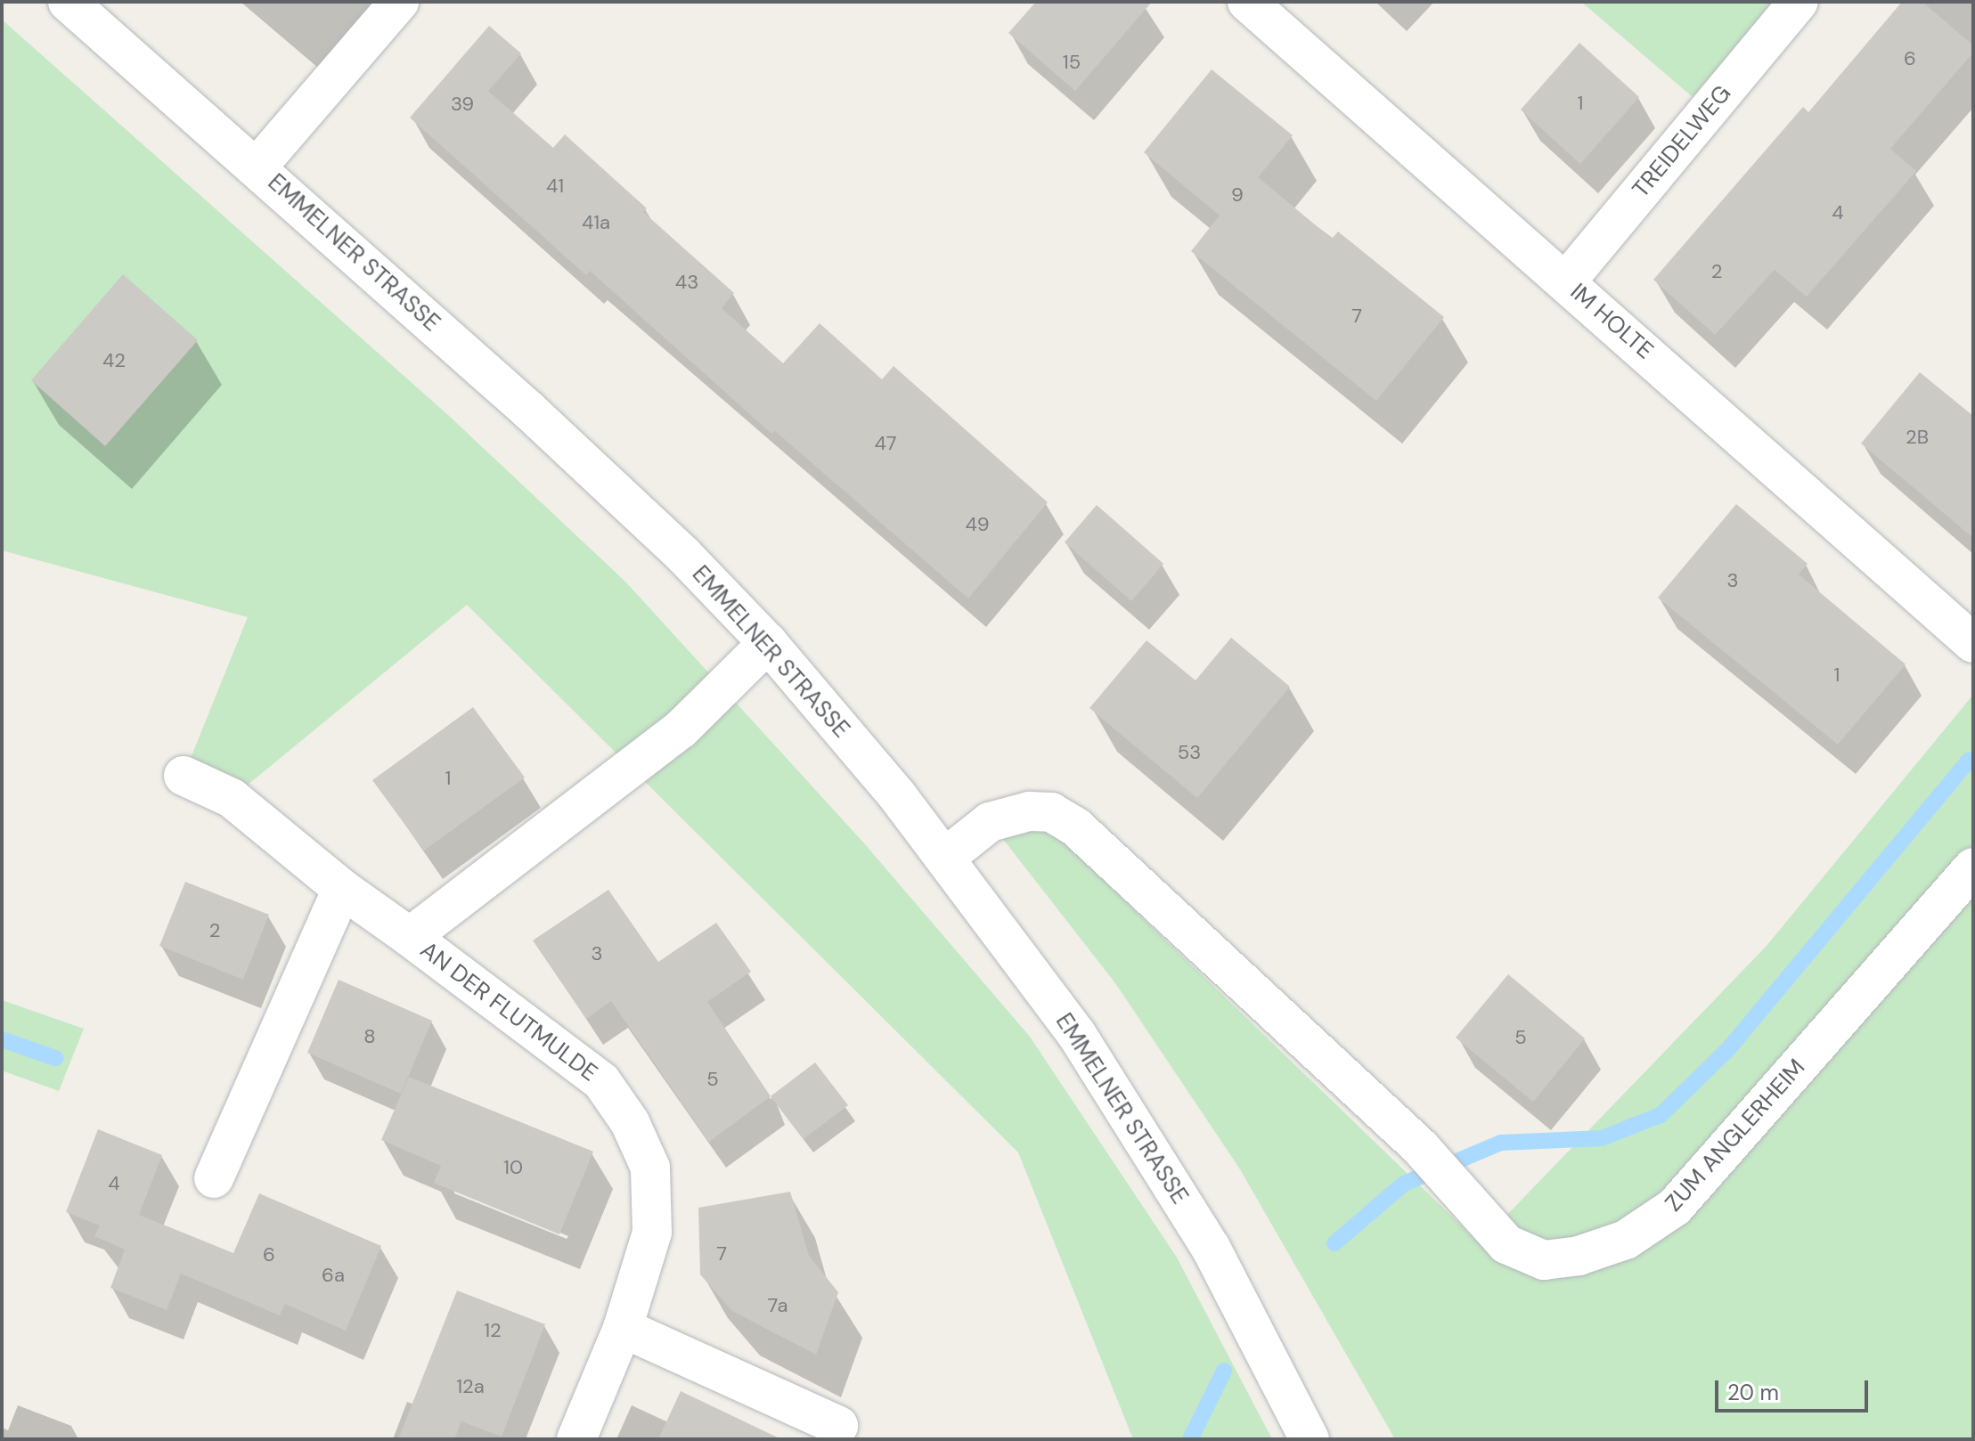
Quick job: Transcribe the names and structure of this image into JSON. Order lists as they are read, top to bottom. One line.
{"streets":{"street":["TREIDELWEG","EMMELNER STRASSE","IM HOLTE","AN DER FLUTMULDE","ZUM ANGLERHEIM"]},"crossings":[["TREIDELWEG","IM HOLTE"],["EMMELNER STRASSE","AN DER FLUTMULDE"],["EMMELNER STRASSE","ZUM ANGLERHEIM"]],"house_numbers":["6","15","1","39","41","9","4","41a","2","43","7","42","2B","47","49","3","1","53","1","2","3","8","5","5","10","4","7","6","6a","7a","12","12a"],"scale_bar":"20 m"}
